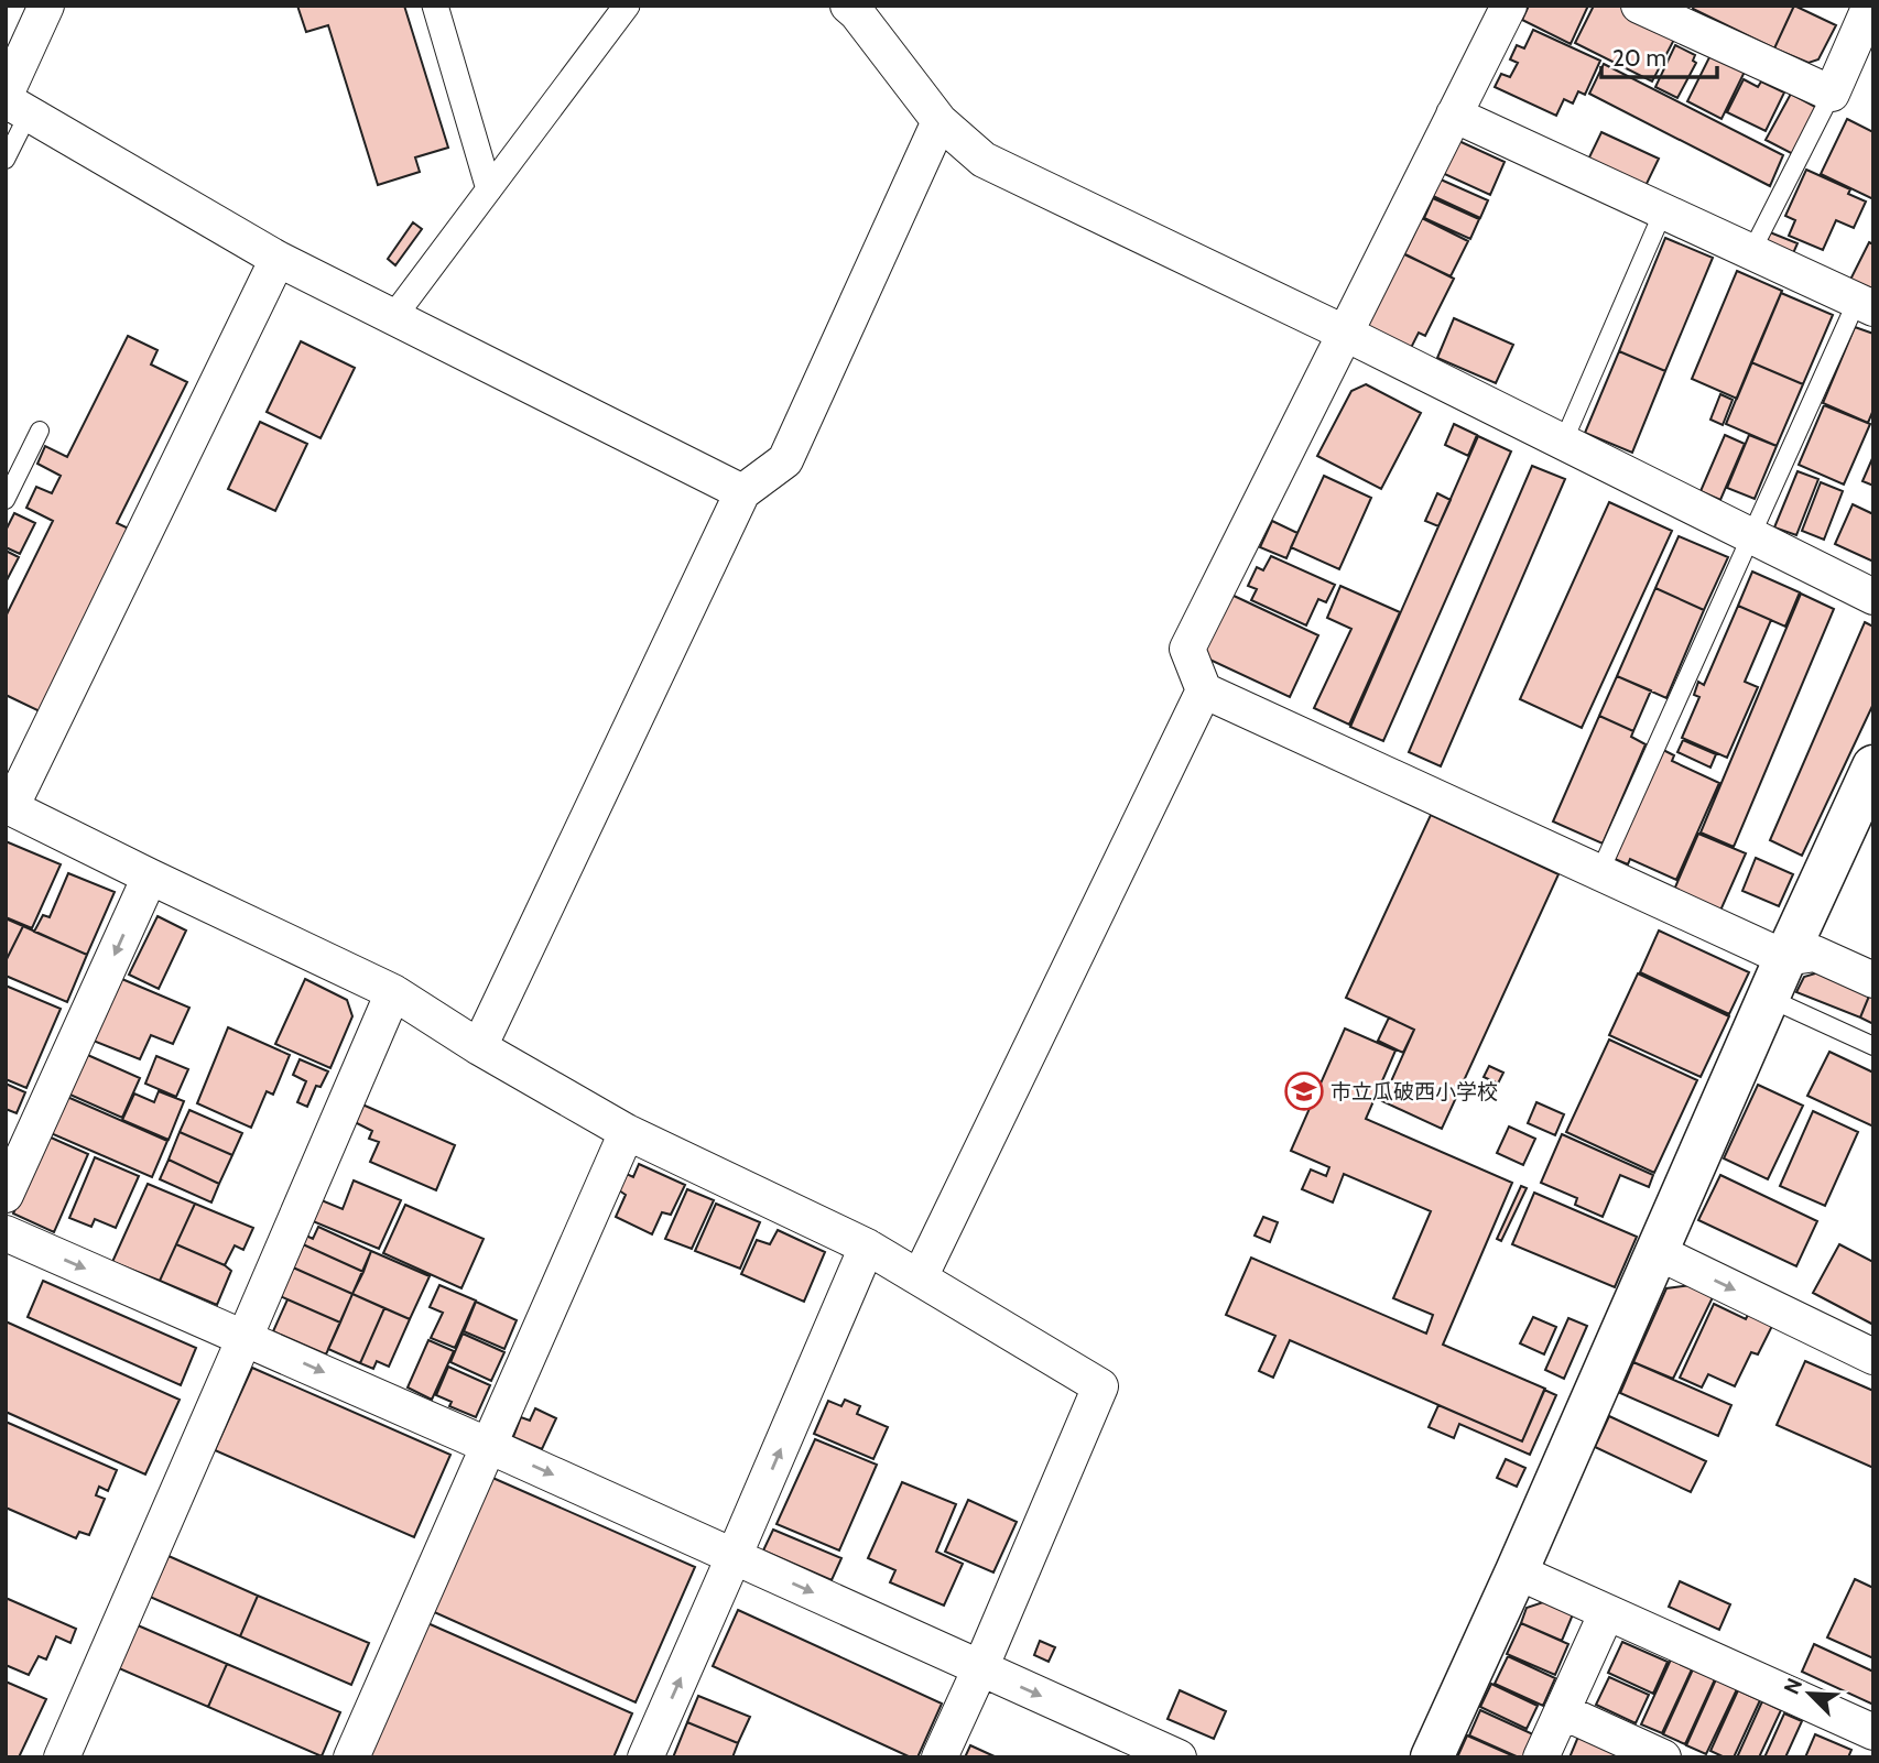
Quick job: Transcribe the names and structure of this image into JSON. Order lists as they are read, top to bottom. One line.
{"places":{"school or university":["市立瓜破西小学校"]},"scale_bar":"20 m","north":"top left"}
